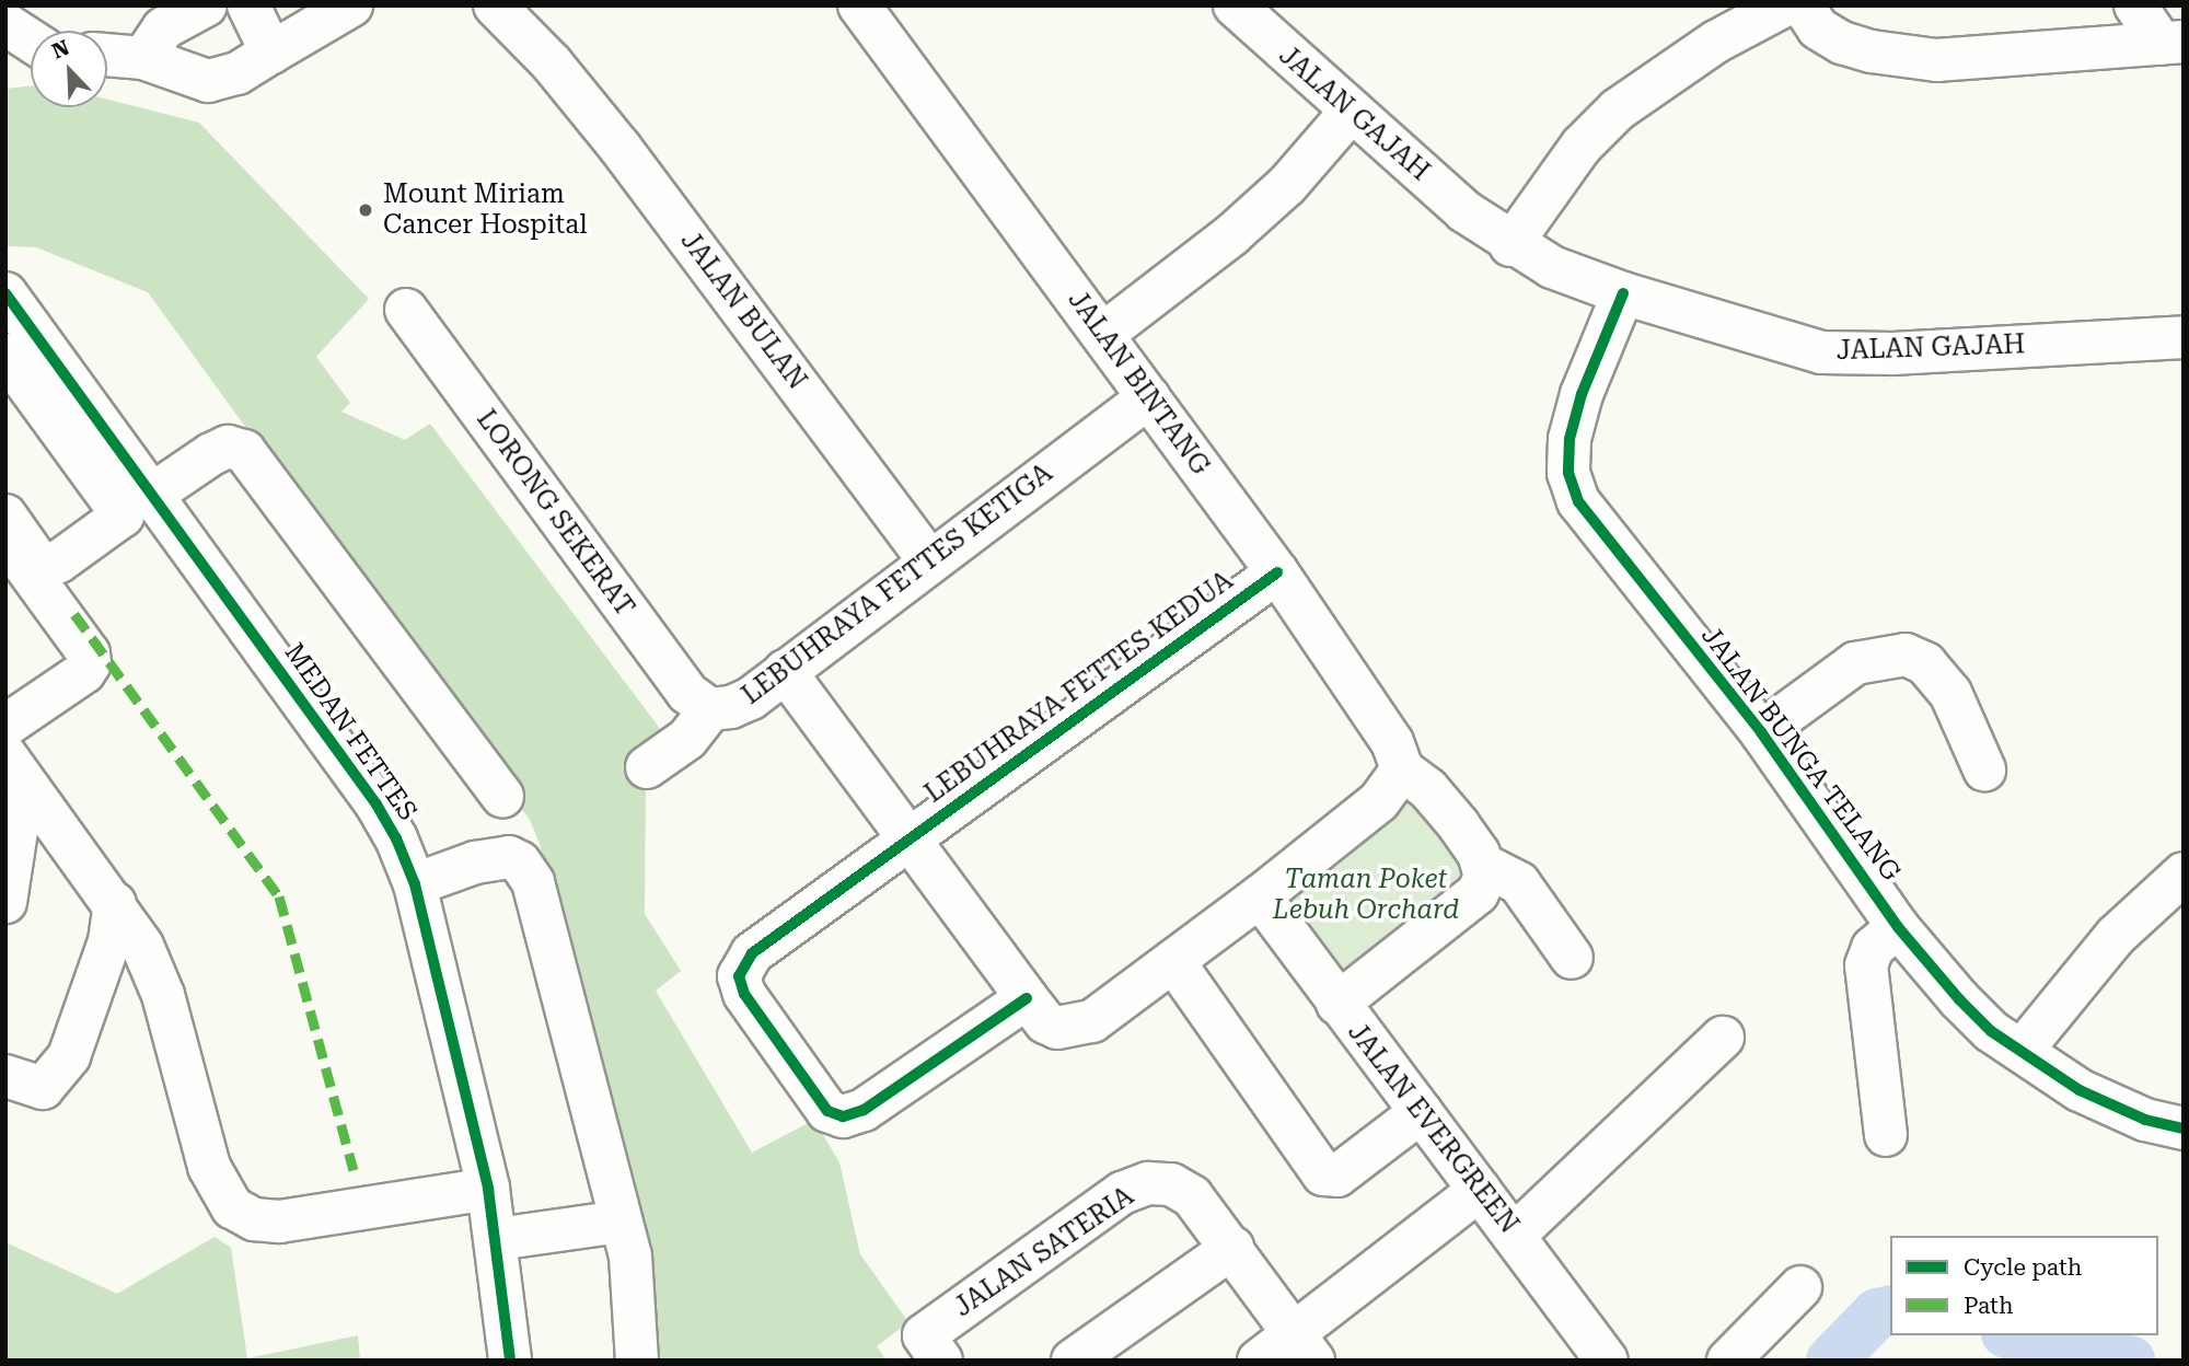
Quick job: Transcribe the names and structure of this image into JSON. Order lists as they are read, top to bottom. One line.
{"streets":{"street":["JALAN GAJAH","JALAN BULAN","JALAN BINTANG","LORONG SEKERAT","LEBUHRAYA FETTES KETIGA","LEBUHRAYA FETTES KEDUA","MEDAN FETTES","JALAN BUNGA TELANG","JALAN EVERGREEN","JALAN SATERIA"]},"crossings":[["JALAN GAJAH","JALAN BUNGA TELANG"],["JALAN BULAN","LEBUHRAYA FETTES KETIGA"],["JALAN BINTANG","LEBUHRAYA FETTES KETIGA"],["JALAN BINTANG","LEBUHRAYA FETTES KEDUA"],["LORONG SEKERAT","LEBUHRAYA FETTES KETIGA"]],"parks":["Taman Poket Lebuh Orchard"],"places":["Mount Miriam Cancer Hospital"],"legend":["Cycle path","Path"],"north":"top left"}
